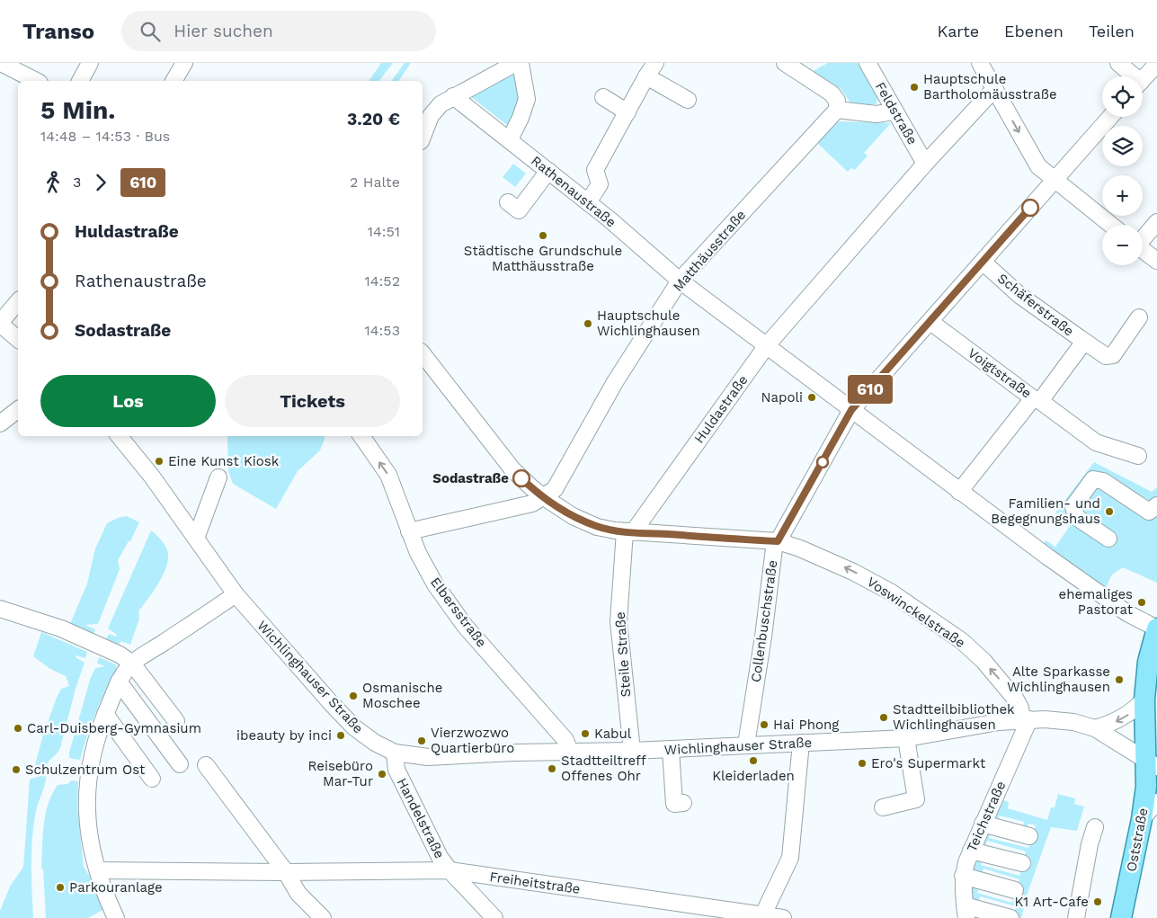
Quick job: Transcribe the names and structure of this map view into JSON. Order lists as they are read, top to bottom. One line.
{"streets":{"main road":["Oststraße"],"street":["Feldstraße","Rathenaustraße","Matthäusstraße","Schäferstraße","Voigtstraße","Huldastraße","Elbersstraße","Voswinckelstraße","Collenbuschstraße","Steile Straße","Wichlinghauser Straße","Teichstraße","Handelstraße","Freiheitstraße"]},"crossings":[["Feldstraße","Huldastraße"],["Rathenaustraße","Matthäusstraße"],["Rathenaustraße","Huldastraße"],["Rathenaustraße","Collenbuschstraße"],["Rathenaustraße","Oststraße"],["Matthäusstraße","Voswinckelstraße"],["Schäferstraße","Voigtstraße"],["Schäferstraße","Collenbuschstraße"],["Voigtstraße","Collenbuschstraße"],["Huldastraße","Voswinckelstraße"],["Huldastraße","Steile Straße"],["Elbersstraße","Wichlinghauser Straße"],["Voswinckelstraße","Collenbuschstraße"],["Voswinckelstraße","Steile Straße"],["Voswinckelstraße","Wichlinghauser Straße"],["Voswinckelstraße","Teichstraße"],["Collenbuschstraße","Wichlinghauser Straße"],["Steile Straße","Wichlinghauser Straße"],["Wichlinghauser Straße","Teichstraße"],["Wichlinghauser Straße","Handelstraße"],["Wichlinghauser Straße","Oststraße"],["Handelstraße","Freiheitstraße"]],"one_way":["Voswinckelstraße"],"places":["Hauptschule Bartholomäusstraße","Städtische Grundschule Matthäusstraße","Hauptschule Wichlinghausen","Napoli","Eine Kunst Kiosk","Sodastraße","Familien- und Begegnungshaus","ehemaliges Pastorat","Alte Sparkasse Wichlinghausen","Osmanische Moschee","Stadtteilbibliothek Wichlinghausen","Hai Phong","Carl-Duisberg-Gymnasium","Kabul","ibeauty by inci","Vierzwozwo Quartierbüro","Kleiderladen","Ero's Supermarkt","Stadtteiltreff Offenes Ohr","Schulzentrum Ost","Reisebüro Mar-Tur","Parkouranlage","K1 Art-Cafe"],"lines":["bus line 610"],"page":{"header":"Transo","search":"Hier suchen","nav":["Karte","Ebenen","Teilen"],"on_map":"610","map_buttons":["+","−"],"heading":["5 Min.","14:48 – 14:53 · Bus","3.20 €"],"legs":["3","610","2 Halte"],"list":[{"name":"Huldastraße","value":"14:51"},{"name":"Rathenaustraße","value":"14:52"},{"name":"Sodastraße","value":"14:53"}],"buttons":["Los","Tickets"]}}
